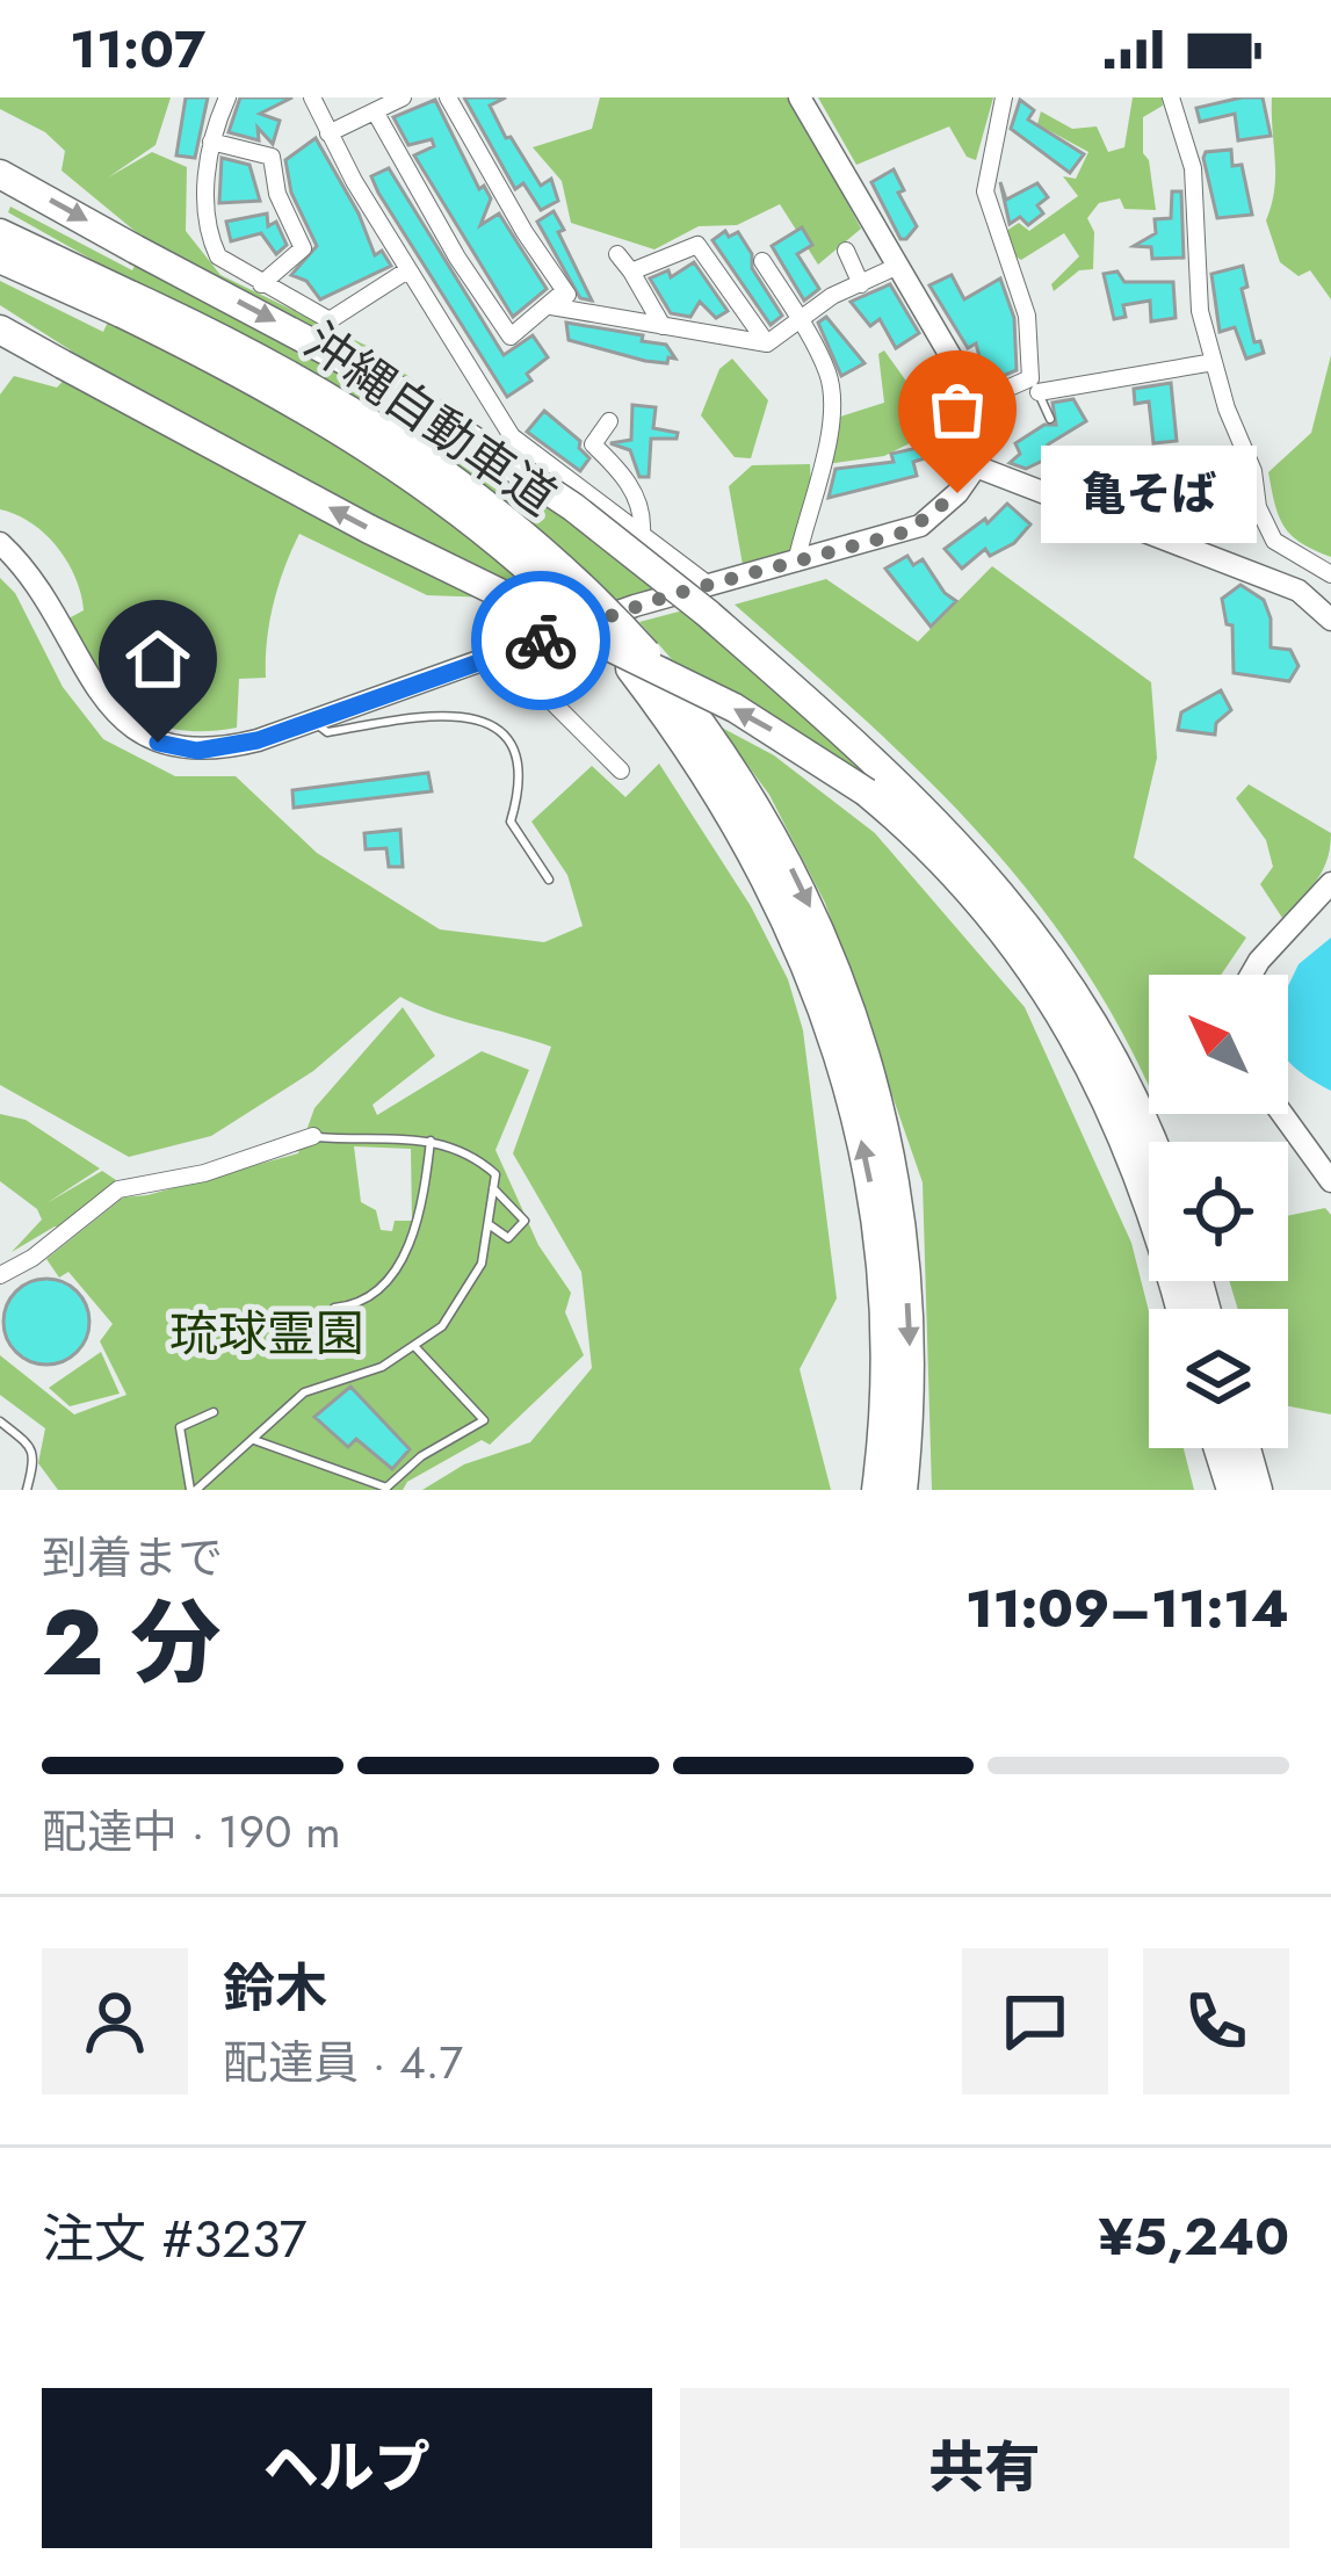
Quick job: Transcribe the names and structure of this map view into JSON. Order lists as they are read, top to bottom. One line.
{"streets":{"highway":["沖縄自動車道"]},"parks":["琉球霊園"],"places":["亀そば"],"north":"top left","page":{"status":"11:07","bubble":"亀そば","heading":["2 分","到着まで","11:09–11:14"],"panel":["鈴木","配達員 · 4.7","注文 #3237","¥5,240"],"bar":"配達中 · 190 m","buttons":["ヘルプ","共有"]}}
